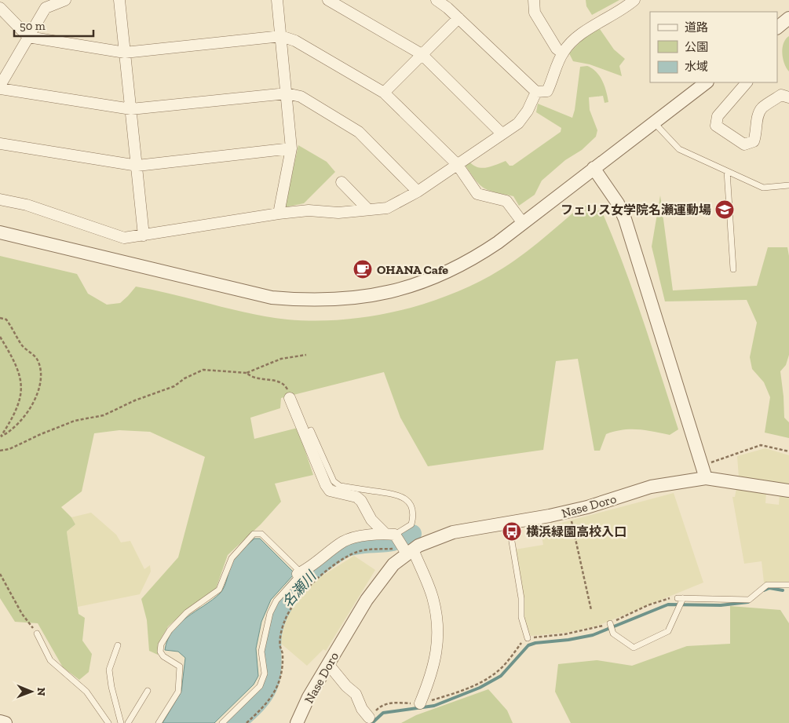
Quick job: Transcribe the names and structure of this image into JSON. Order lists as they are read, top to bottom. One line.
{"streets":{"street":["Nase Doro"]},"water":["名瀬川"],"places":{"school or university":["フェリス女学院名瀬運動場"],"cafe":["OHANA Cafe"],"bus stop":["横浜緑園高校入口"]},"legend":["道路","公園","水域"],"scale_bar":"50 m","north":"right"}
